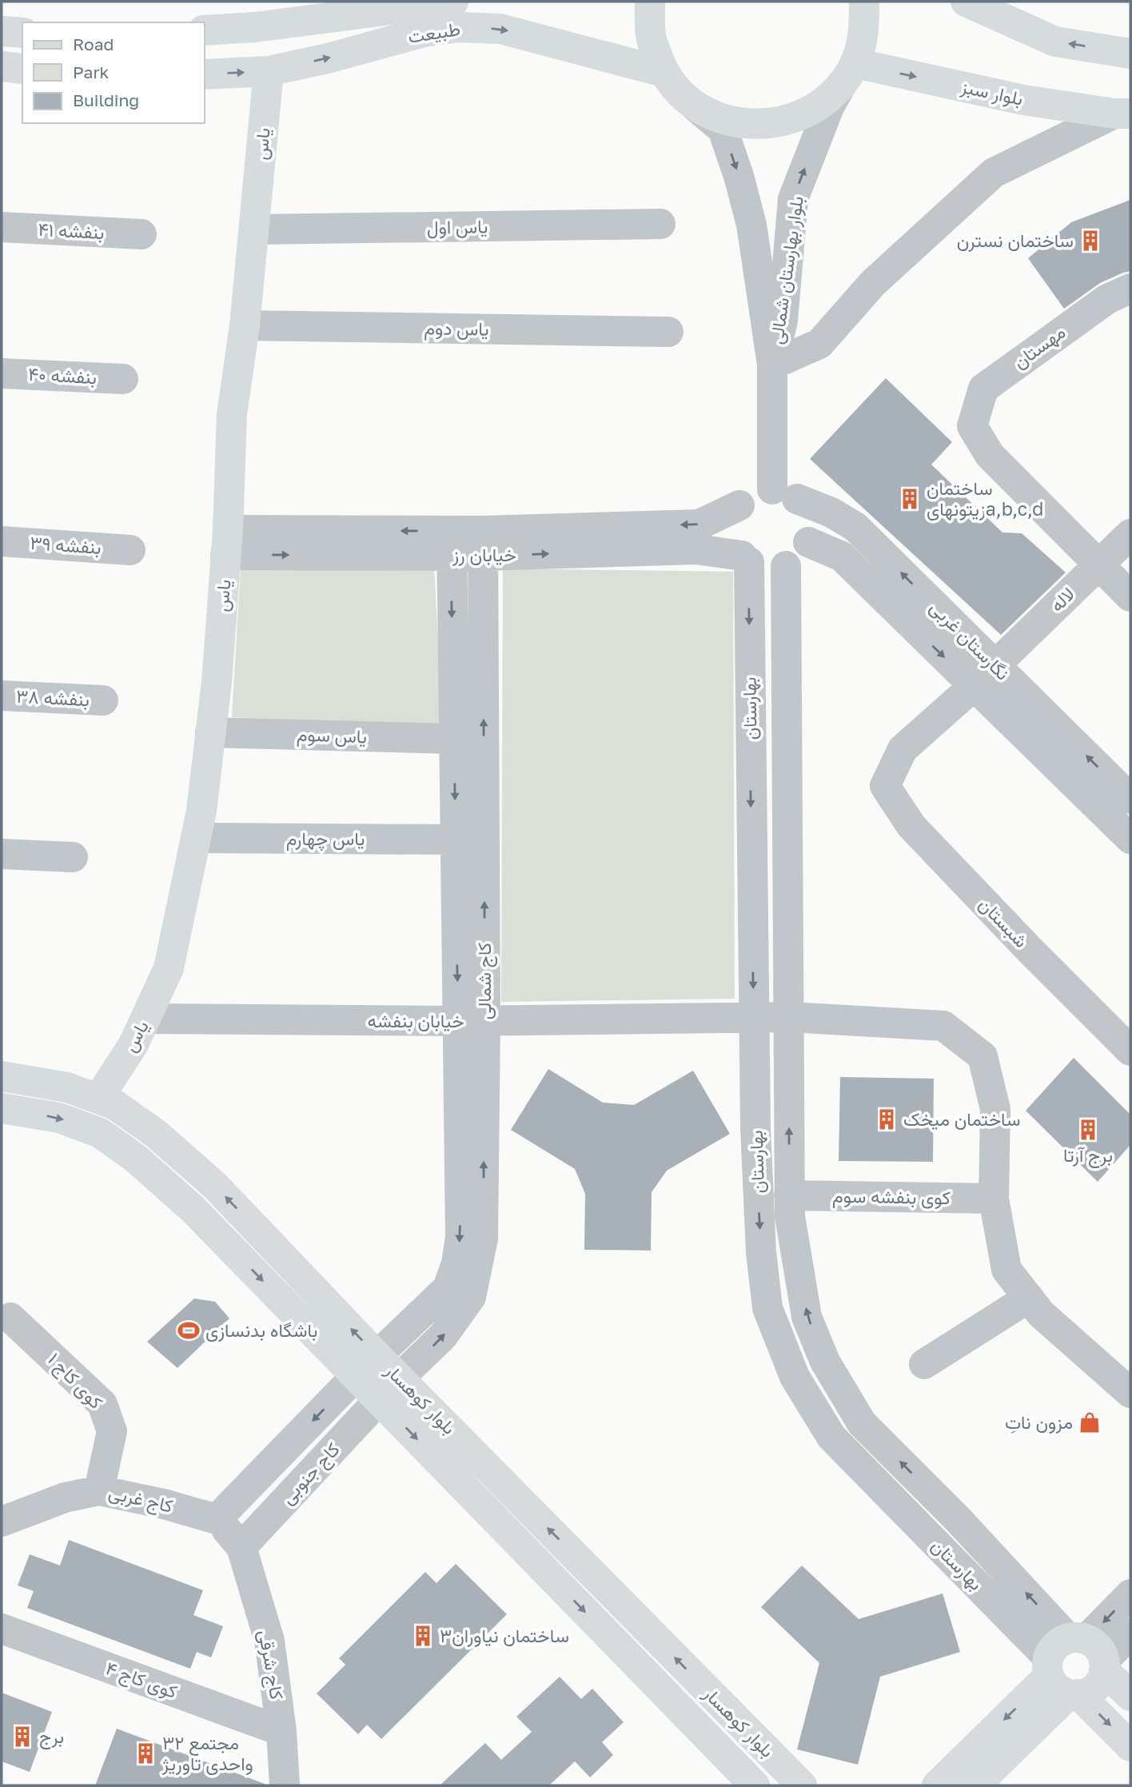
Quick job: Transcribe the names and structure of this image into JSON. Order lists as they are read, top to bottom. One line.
{"streets":{"main road":["طبیعت","بلوار سبز","یاس","بلوار کوهسار"],"street":["یاس اول","بنفشه ۴۱","بلوار بهارستان شمالی","یاس دوم","مهستان","بنفشه ۴۰","بنفشه ۳۹","خیابان رز","لاله","نگارستان غربی","بنفشه ۳۸","بهارستان","یاس سوم","یاس چهارم","شبستان","کاج شمالی","خیابان بنفشه","کوی بنفشه سوم","کوی کاج ۱","کاج جنوبی","کاج غربی","کاج شرقی","کوی کاج ۴"]},"crossings":[["طبیعت","یاس"],["بلوار سبز","بلوار بهارستان شمالی"],["یاس","یاس اول"],["یاس","یاس دوم"],["یاس","خیابان رز"],["یاس","یاس سوم"],["یاس","یاس چهارم"],["یاس","خیابان بنفشه"],["یاس","بلوار کوهسار"],["بلوار بهارستان شمالی","خیابان رز"],["بلوار بهارستان شمالی","نگارستان غربی"],["بلوار بهارستان شمالی","بهارستان"],["مهستان","لاله"],["خیابان رز","نگارستان غربی"],["خیابان رز","بهارستان"],["خیابان رز","کاج شمالی"],["لاله","نگارستان غربی"],["لاله","شبستان"],["نگارستان غربی","بهارستان"],["بهارستان","خیابان بنفشه"],["بهارستان","کوی بنفشه سوم"],["یاس سوم","کاج شمالی"],["یاس چهارم","کاج شمالی"],["کاج شمالی","خیابان بنفشه"],["کاج شمالی","بلوار کوهسار"],["کاج شمالی","کاج جنوبی"],["خیابان بنفشه","کوی بنفشه سوم"],["کوی کاج ۱","کاج غربی"],["بلوار کوهسار","کاج جنوبی"],["کاج جنوبی","کاج غربی"],["کاج جنوبی","کاج شرقی"],["کاج شرقی","کوی کاج ۴"]],"places":{"building":["ساختمان نسترن","ساختمان زیتونهایa,b,c,d","ساختمان میخک","برج آرتا","ساختمان نیاوران۳","برج","مجتمع ۳۲ واحدی تاوریژ"],"sports":["باشگاه بدنسازی"],"shop":["مزون ناتِ"]},"legend":["Road","Park","Building"]}
